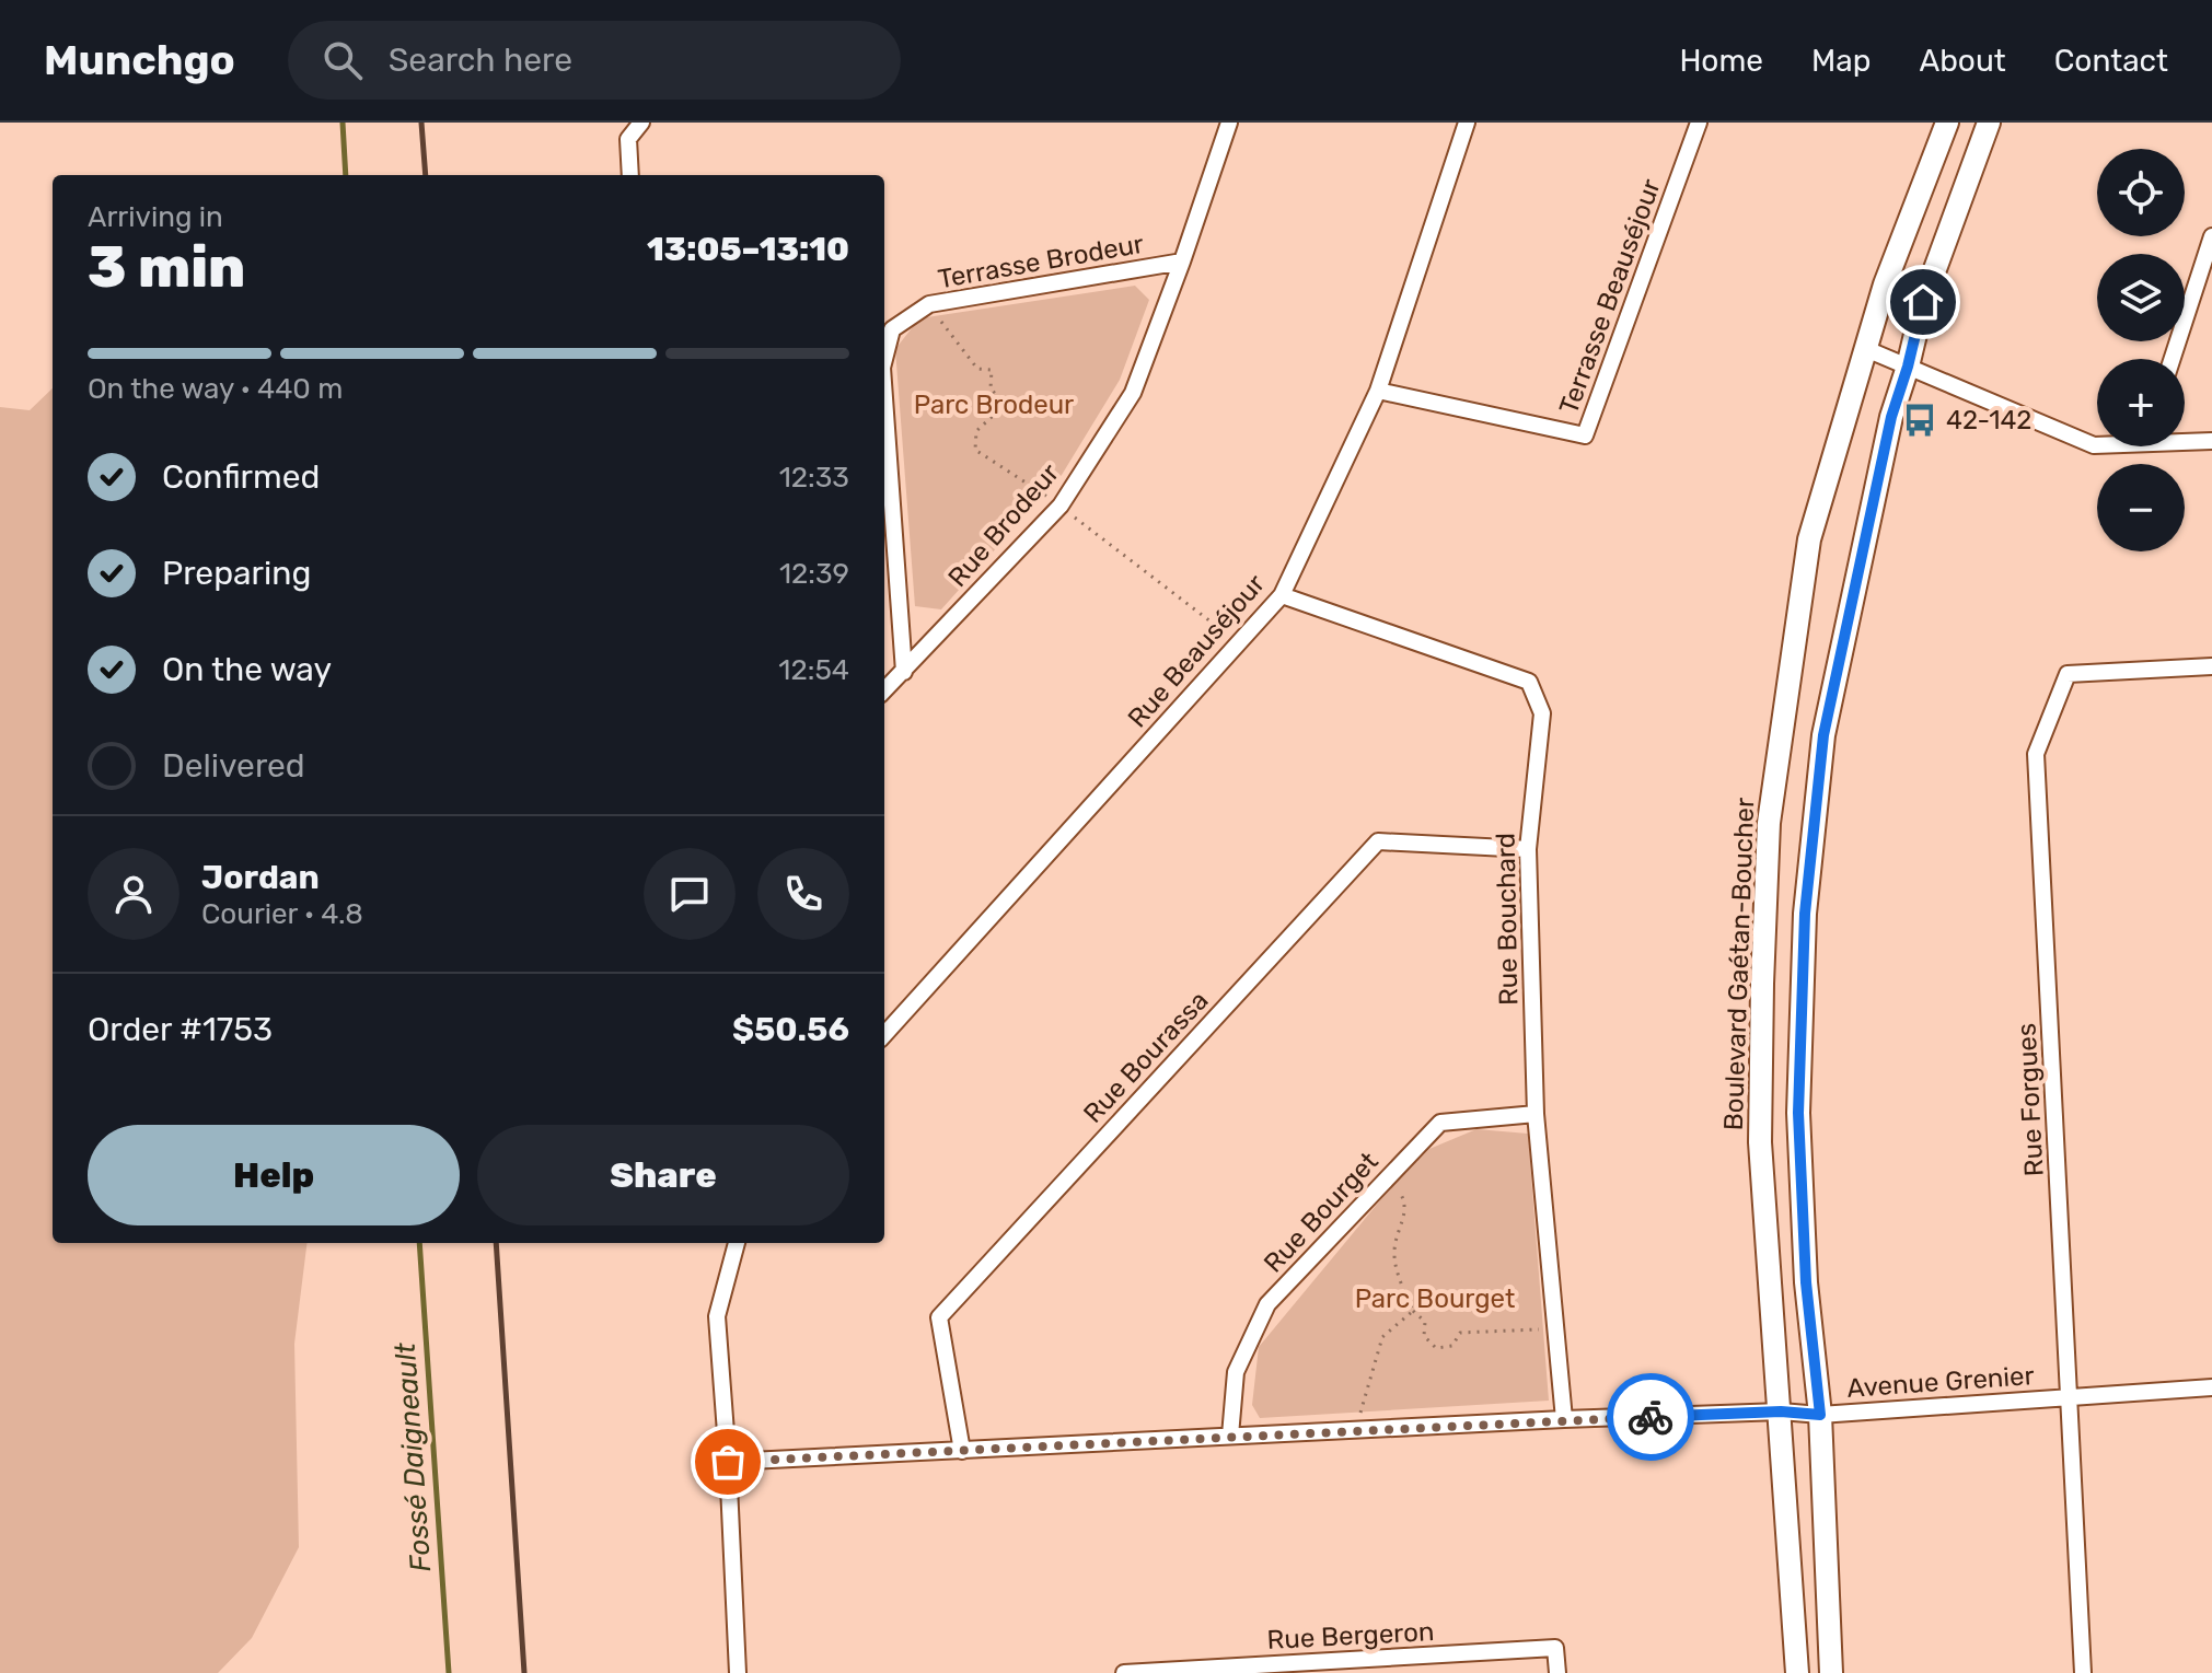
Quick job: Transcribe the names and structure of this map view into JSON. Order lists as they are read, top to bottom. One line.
{"streets":{"main road":["Boulevard Gaétan-Boucher"],"street":["Terrasse Brodeur","Terrasse Beauséjour","Rue Brodeur","Rue Beauséjour","Rue Bouchard","Rue Bourassa","Rue Forgues","Rue Bourget","Avenue Grenier","Rue Bergeron"]},"crossings":[["Terrasse Brodeur","Rue Brodeur"],["Terrasse Beauséjour","Rue Beauséjour"],["Rue Beauséjour","Rue Bouchard"],["Rue Bouchard","Rue Bourassa"],["Rue Bouchard","Rue Bourget"],["Rue Bouchard","Avenue Grenier"],["Boulevard Gaétan-Boucher","Avenue Grenier"],["Rue Bourassa","Avenue Grenier"],["Rue Forgues","Avenue Grenier"],["Rue Bourget","Avenue Grenier"]],"water":["Fossé Daigneault"],"parks":["Parc Brodeur","Parc Bourget"],"places":{"bus stop":["42-142"]},"page":{"header":"Munchgo","search":"Search here","nav":["Home","Map","About","Contact"],"map_buttons":["+","−"],"heading":["3 min","Arriving in","13:05–13:10"],"panel":["Jordan","Courier · 4.8","Order #1753","$50.56"],"bar":"On the way · 440 m","list":[["Confirmed","12:33"],["Preparing","12:39"],["On the way","12:54"],"Delivered"],"buttons":["Help","Share"]}}
